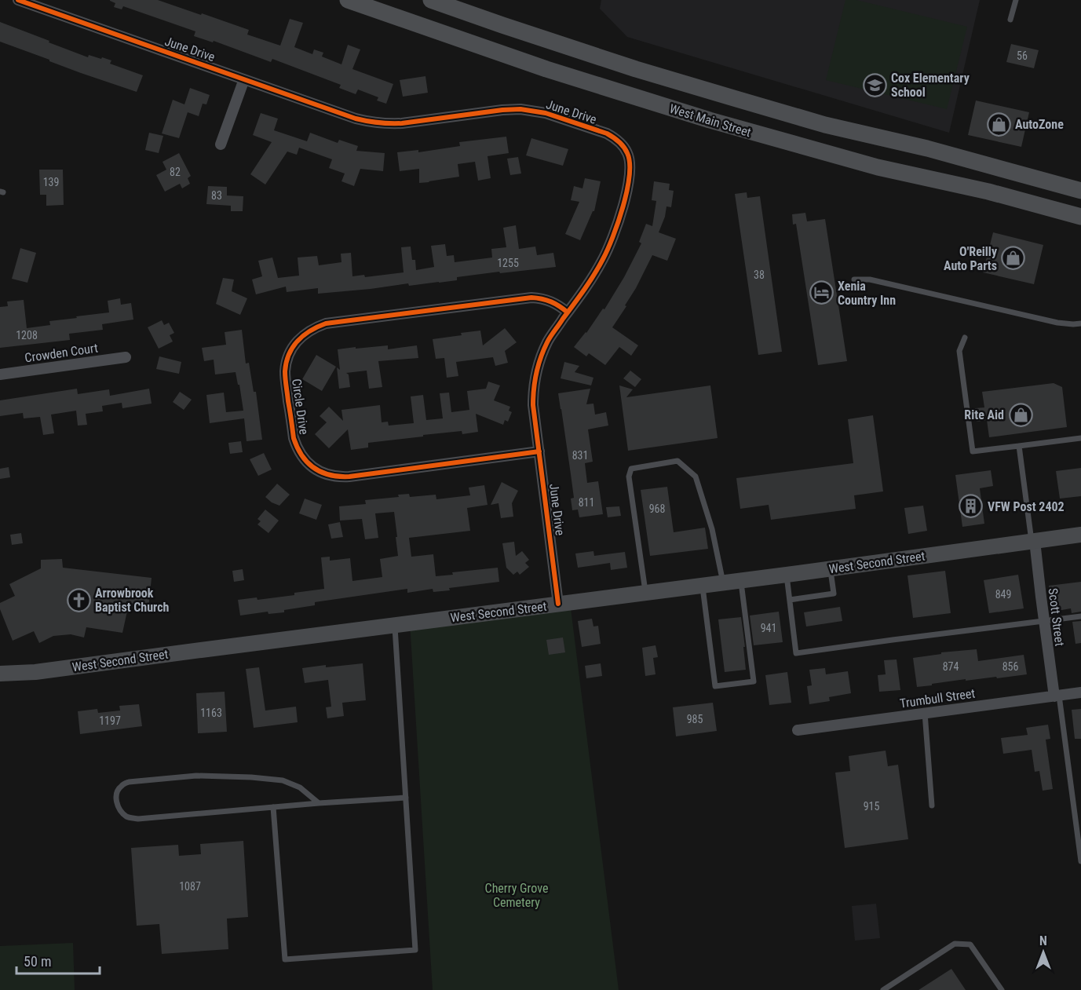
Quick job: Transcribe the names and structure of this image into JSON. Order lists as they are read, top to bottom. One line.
{"streets":{"main road":["West Main Street","West Second Street"],"street":["June Drive","Crowden Court","Circle Drive","Scott Street","Trumbull Street"]},"crossings":[["June Drive","Circle Drive"],["June Drive","West Second Street"],["West Second Street","Scott Street"],["Scott Street","Trumbull Street"]],"parks":["Cherry Grove Cemetery"],"places":{"school or university":["Cox Elementary School"],"shop":["AutoZone","O'Reilly Auto Parts","Rite Aid"],"hotel":["Xenia Country Inn"],"building":["VFW Post 2402"],"church":["Arrowbrook Baptist Church"]},"house_numbers":["56","82","139","83","1255","38","1208","831","811","968","849","941","874","856","1163","985","1197","915","1087"],"scale_bar":"50 m","north":"top"}
